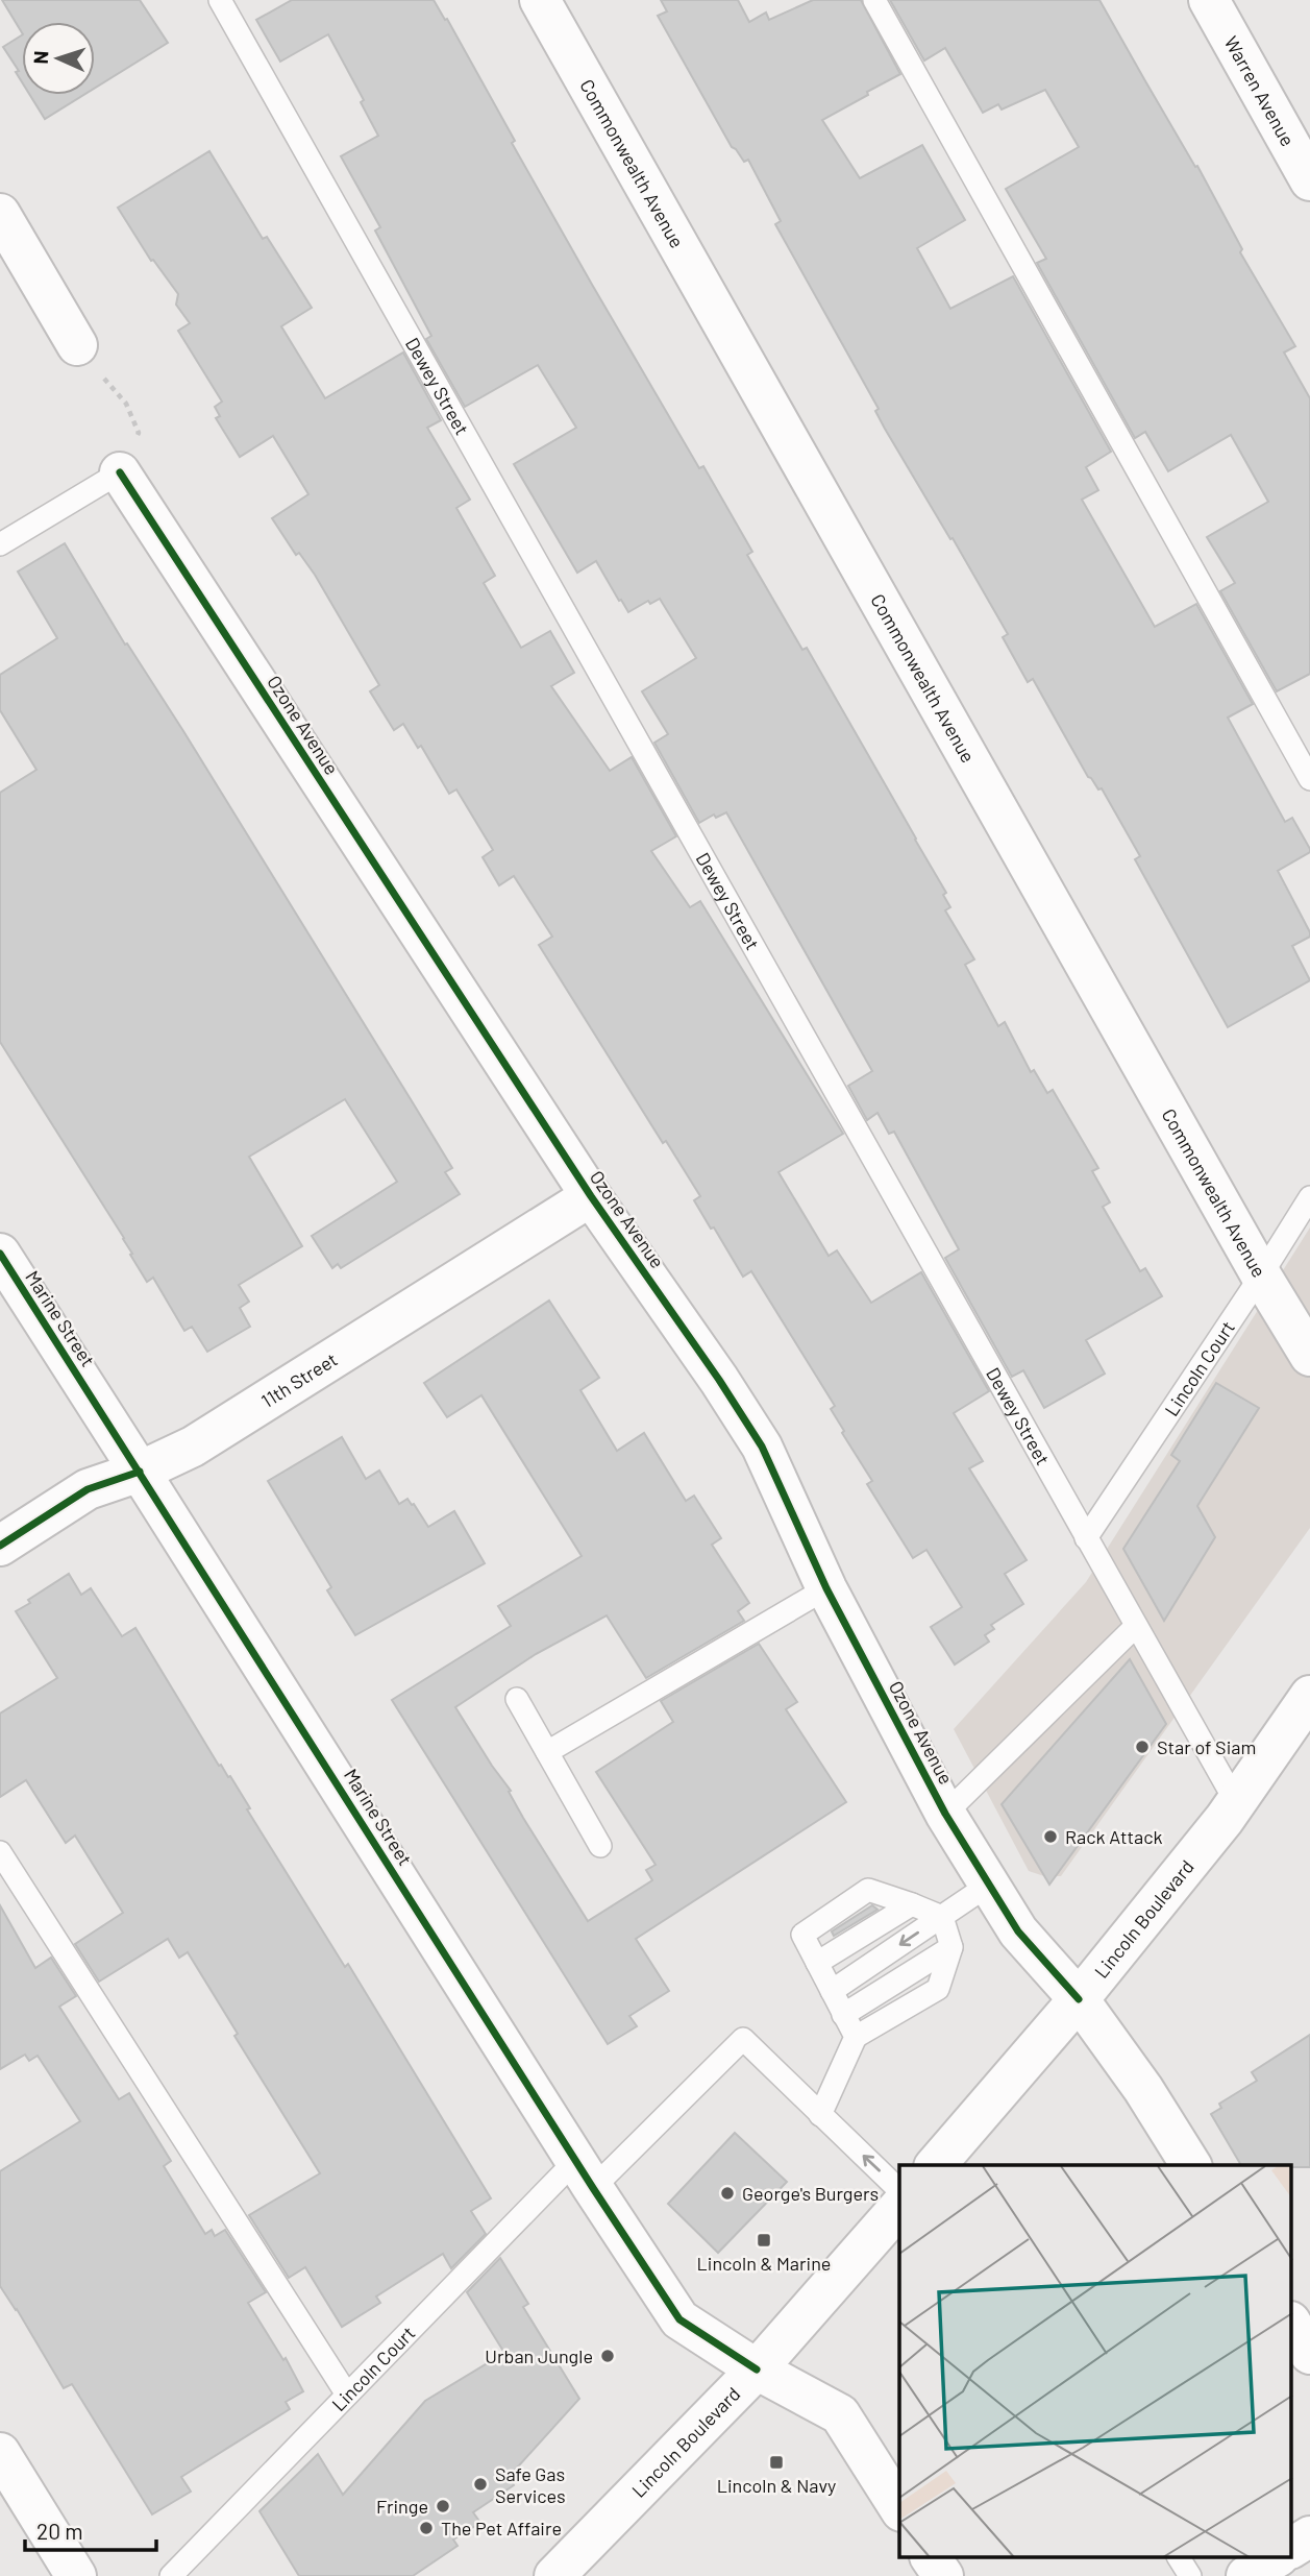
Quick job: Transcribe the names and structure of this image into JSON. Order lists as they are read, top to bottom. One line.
{"streets":{"main road":["Warren Avenue","Commonwealth Avenue","Ozone Avenue","Marine Street","11th Street","Lincoln Boulevard"],"lane":["Dewey Street","Lincoln Court"]},"crossings":[["Commonwealth Avenue","Lincoln Court"],["Dewey Street","Lincoln Court"],["Dewey Street","Lincoln Boulevard"],["Ozone Avenue","11th Street"],["Ozone Avenue","Lincoln Boulevard"],["Marine Street","Lincoln Court"],["Marine Street","11th Street"],["Marine Street","Lincoln Boulevard"]],"places":{"other":["Star of Siam","Rack Attack","George's Burgers","Urban Jungle","Safe Gas Services","Fringe","The Pet Affaire"],"transit":["Lincoln & Marine","Lincoln & Navy"]},"scale_bar":"20 m","north":"left"}
